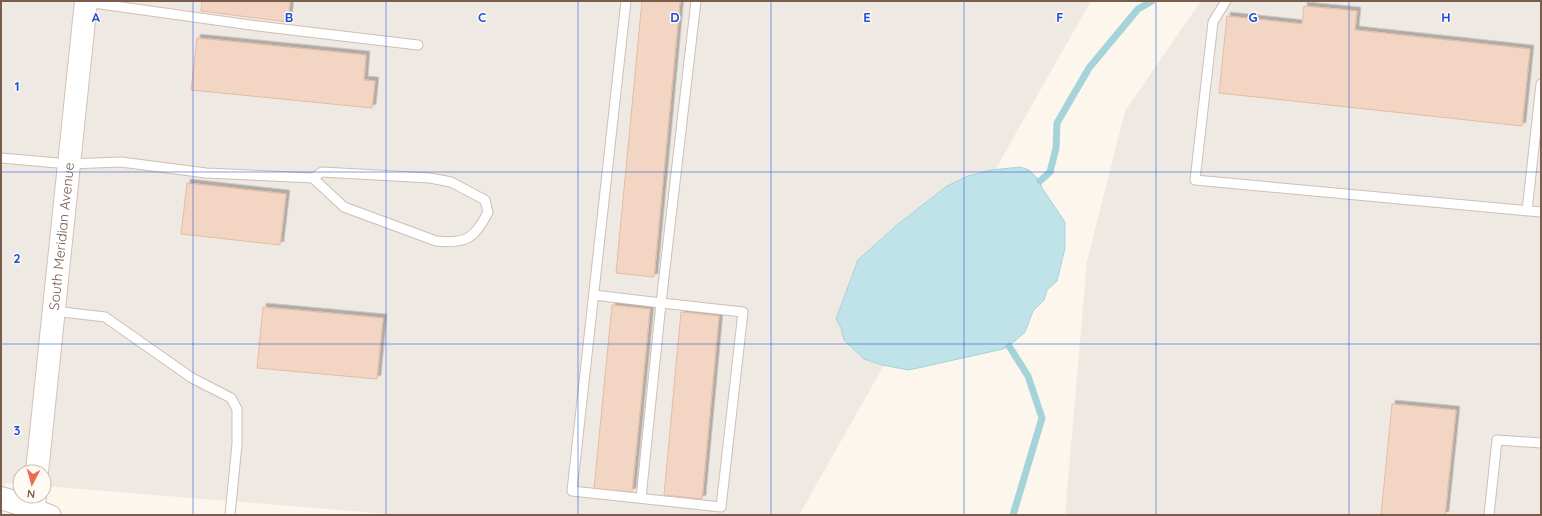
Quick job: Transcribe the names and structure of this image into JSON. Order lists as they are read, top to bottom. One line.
{"streets":{"main road":["South Meridian Avenue"]},"north":"bottom","grid":{"columns":["A","B","C","D","E","F","G","H"],"rows":["1","2","3"]}}
